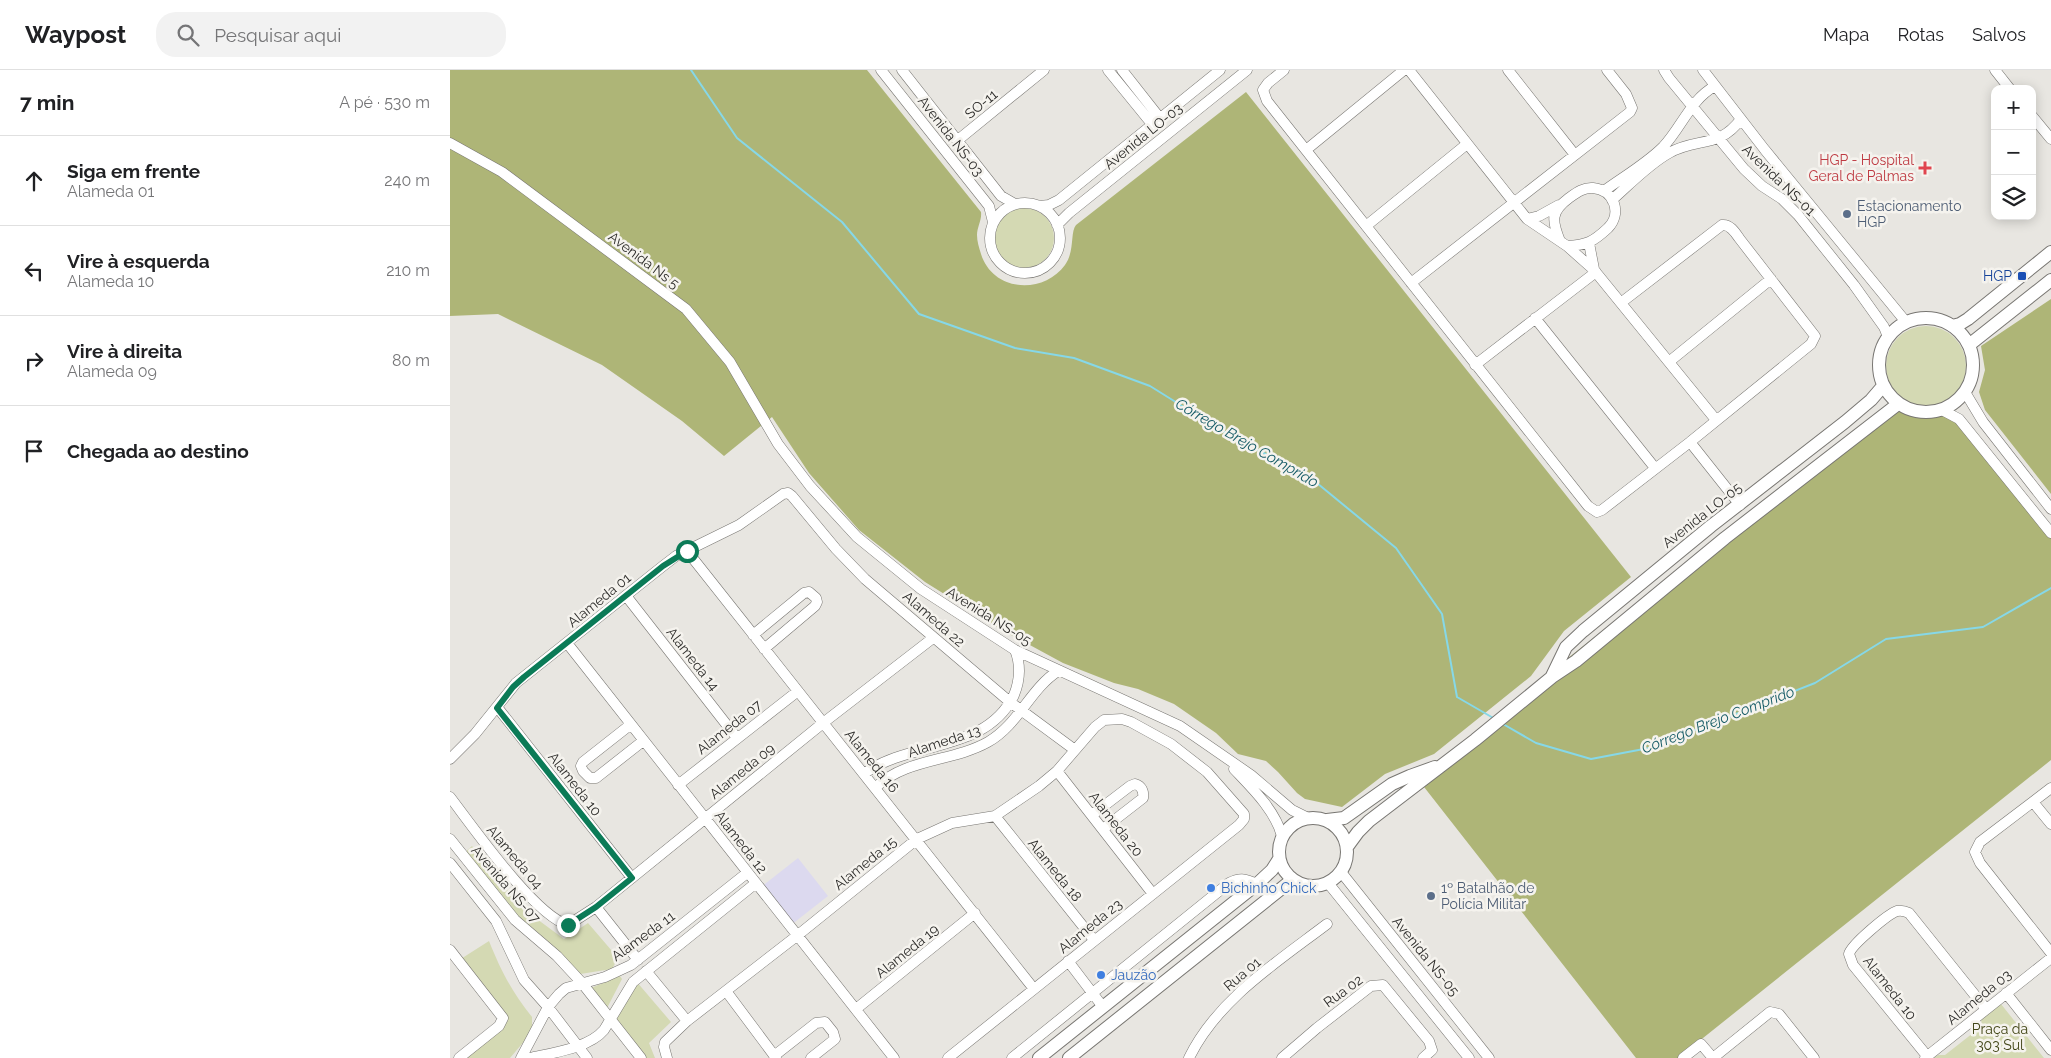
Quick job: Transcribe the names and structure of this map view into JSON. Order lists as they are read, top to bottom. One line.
{"streets":{"main road":["Avenida LO-05"],"street":["SO-11","Avenida NS-03","Avenida LO-03","Avenida NS-01","Avenida Ns 5","Alameda 01","Avenida NS-05","Alameda 22","Alameda 14","Alameda 07","Alameda 13","Alameda 16","Alameda 09","Alameda 10","Alameda 20","Alameda 12","Alameda 04","Alameda 15","Alameda 18","Avenida NS-07","Alameda 23","Alameda 11","Alameda 19","Rua 01","Rua 02","Alameda 03"]},"crossings":[["SO-11","Avenida NS-03"],["Avenida NS-03","Avenida LO-03"],["Avenida NS-01","Avenida LO-05"],["Avenida Ns 5","Avenida NS-05"],["Avenida LO-05","Avenida NS-05"],["Alameda 01","Alameda 22"],["Alameda 01","Alameda 14"],["Alameda 01","Alameda 16"],["Alameda 01","Alameda 10"],["Alameda 01","Alameda 12"],["Avenida NS-05","Alameda 13"],["Alameda 22","Alameda 13"],["Alameda 22","Alameda 09"],["Alameda 22","Alameda 15"],["Alameda 14","Alameda 07"],["Alameda 07","Alameda 16"],["Alameda 07","Alameda 12"],["Alameda 13","Alameda 16"],["Alameda 16","Alameda 09"],["Alameda 16","Alameda 15"],["Alameda 16","Alameda 23"],["Alameda 16","Alameda 19"],["Alameda 09","Alameda 10"],["Alameda 09","Alameda 12"],["Alameda 09","Alameda 04"],["Alameda 10","Alameda 03"],["Alameda 20","Alameda 15"],["Alameda 20","Alameda 23"],["Alameda 12","Alameda 15"],["Alameda 12","Alameda 11"],["Alameda 12","Alameda 19"],["Alameda 15","Alameda 18"],["Alameda 15","Alameda 23"],["Alameda 18","Alameda 23"],["Avenida NS-07","Alameda 11"]],"water":["Córrego Brejo Comprido"],"parks":["Praça da 303 Sul"],"places":{"health":["HGP - Hospital Geral de Palmas"],"other":["Estacionamento HGP","Bichinho Chick","1º Batalhão de Polícia Militar","Jauzão"],"transit":["HGP"]},"page":{"header":"Waypost","search":"Pesquisar aqui","nav":["Mapa","Rotas","Salvos"],"heading":["7 min","A pé · 530 m"],"map_buttons":["+","−"],"list":[["Siga em frente","Alameda 01","240 m"],["Vire à esquerda","Alameda 10","210 m"],["Vire à direita","Alameda 09","80 m"],"Chegada ao destino"]}}
